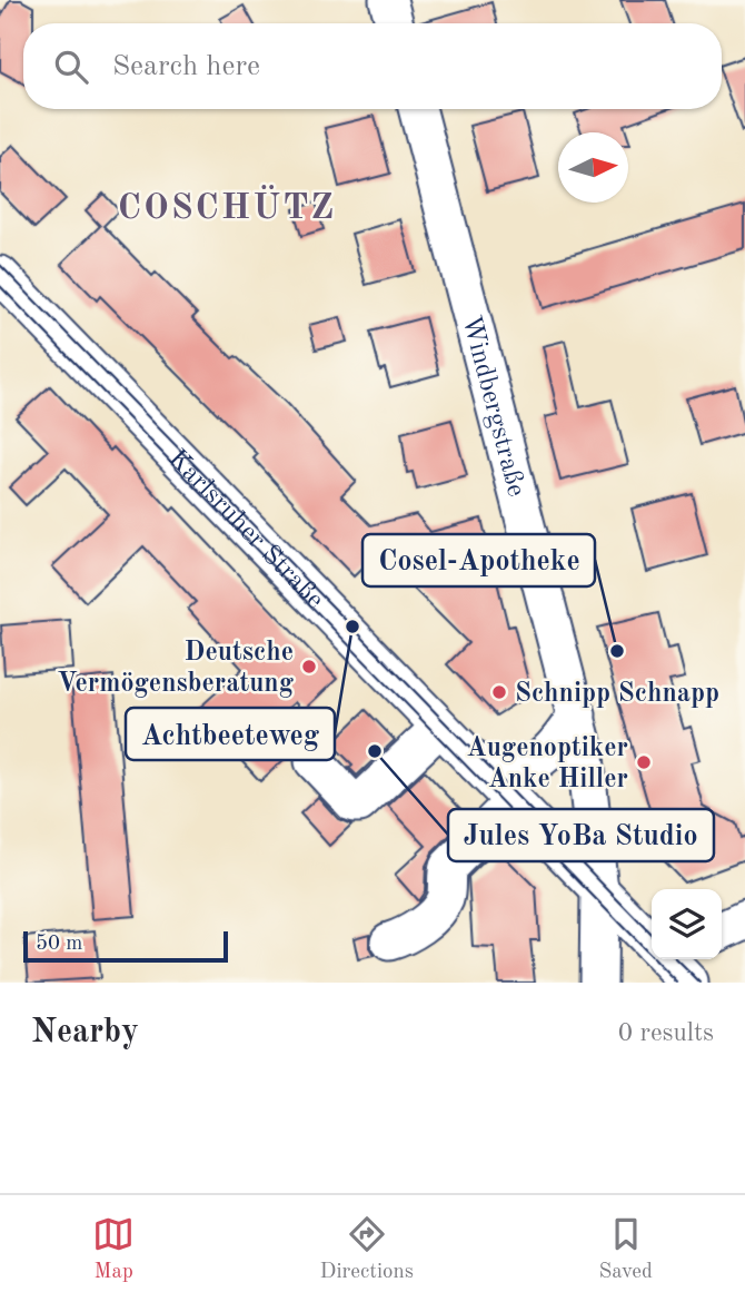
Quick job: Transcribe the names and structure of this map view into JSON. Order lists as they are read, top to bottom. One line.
{"streets":{"street":["Windbergstraße","Karlsruher Straße"]},"crossings":[["Windbergstraße","Karlsruher Straße"]],"districts":["COSCHÜTZ"],"places":["Achtbeeteweg","Cosel-Apotheke","Deutsche Vermögensberatung","Schnipp Schnapp","Jules YoBa Studio","Augenoptiker Anke Hiller"],"scale_bar":"50 m","north":"right","page":{"search":"Search here","scale":"50 m","heading":["Nearby","0 results"],"nav":["Map","Directions","Saved"]}}
